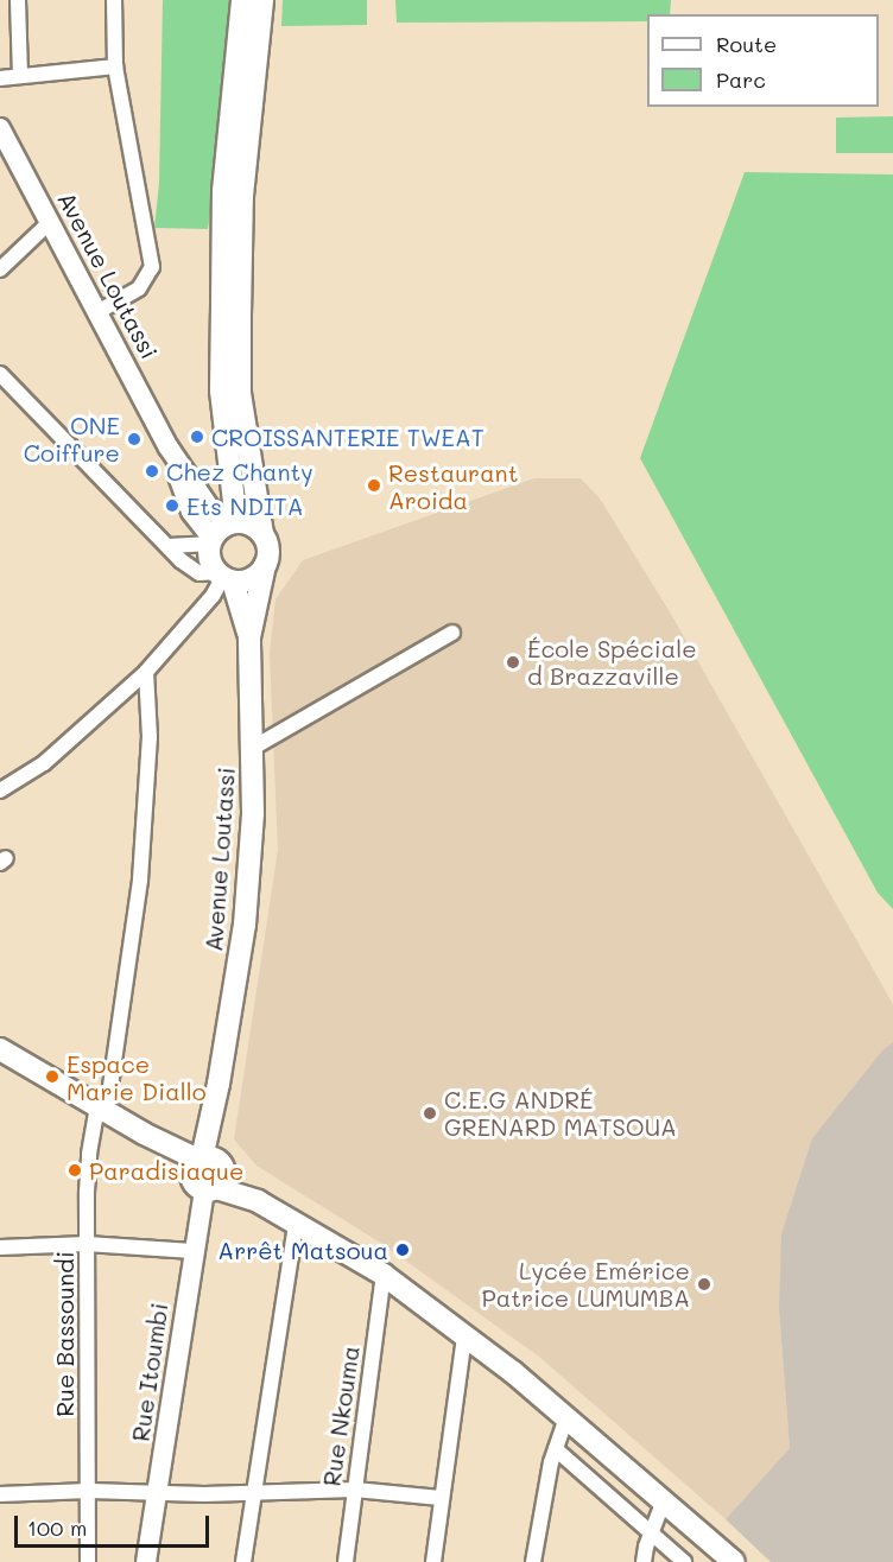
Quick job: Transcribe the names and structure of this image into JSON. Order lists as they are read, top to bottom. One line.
{"streets":{"main road":["Avenue Loutassi","Rue Itoumbi"],"street":["Rue Bassoundi","Rue Nkouma"]},"crossings":[["Avenue Loutassi","Rue Itoumbi"]],"places":["CROISSANTERIE TWEAT","ONE Coiffure","Chez Chanty","Restaurant Aroida","Ets NDITA","École Spéciale d Brazzaville","Espace Marie Diallo","C.E.G ANDRÉ GRENARD MATSOUA","Paradisiaque","Arrêt Matsoua","Lycée Emérice Patrice LUMUMBA"],"legend":["Route","Parc"],"scale_bar":"100 m"}
